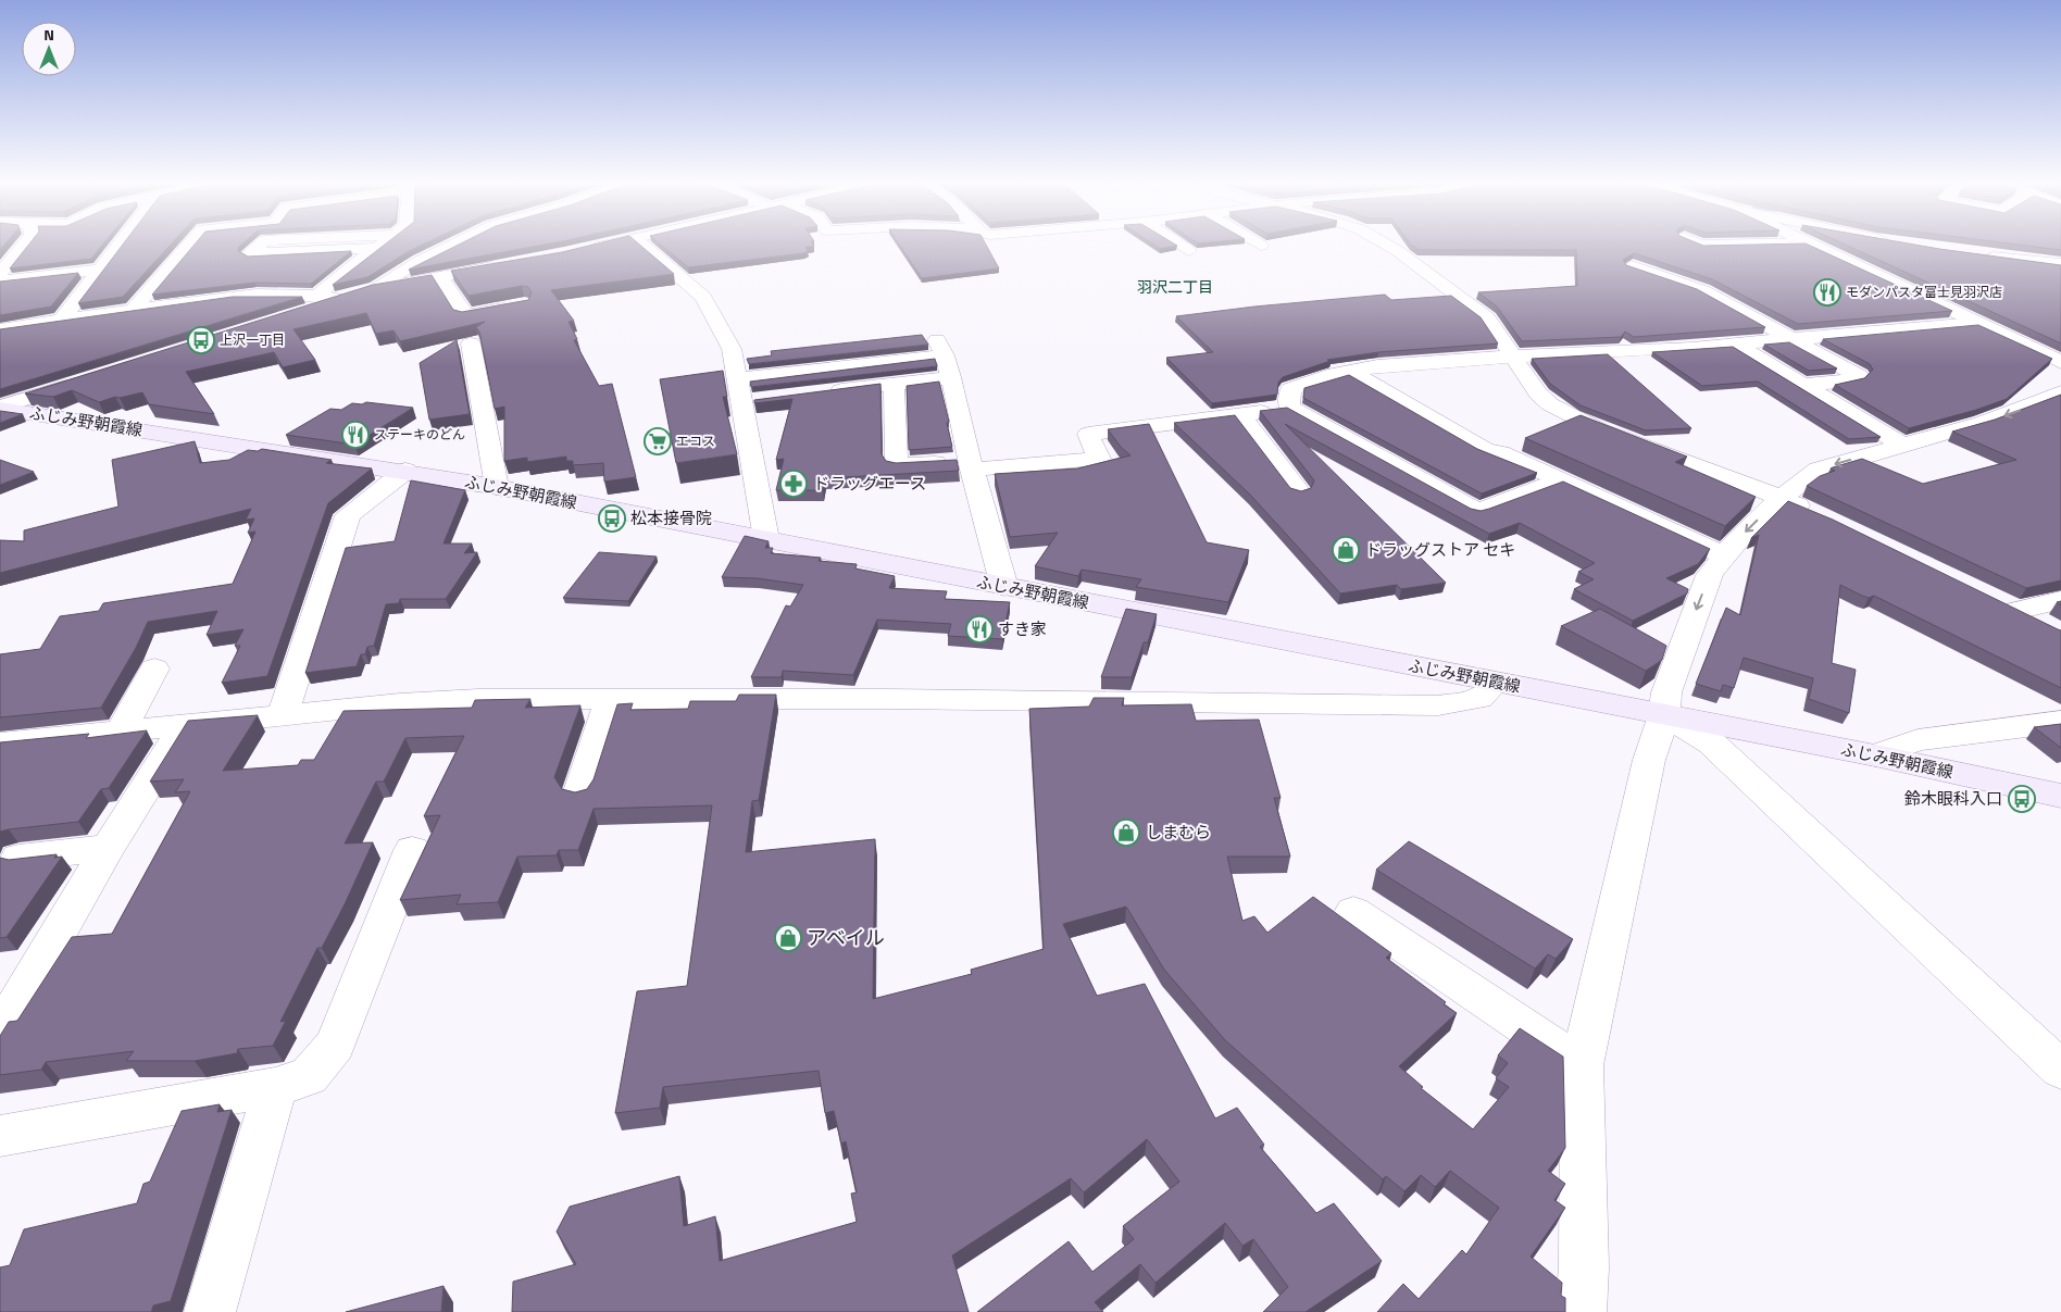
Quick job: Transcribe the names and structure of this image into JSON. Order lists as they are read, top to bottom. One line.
{"streets":{"main road":["ふじみ野朝霞線"]},"districts":["羽沢二丁目"],"places":{"restaurant":["モダンパスタ富士見羽沢店","ステーキのどん","すき家"],"bus stop":["上沢一丁目","松本接骨院","鈴木眼科入口"],"supermarket":["エコス"],"pharmacy":["ドラッグエース"],"shop":["ドラッグストア セキ","しまむら","アベイル"]},"north":"top"}
